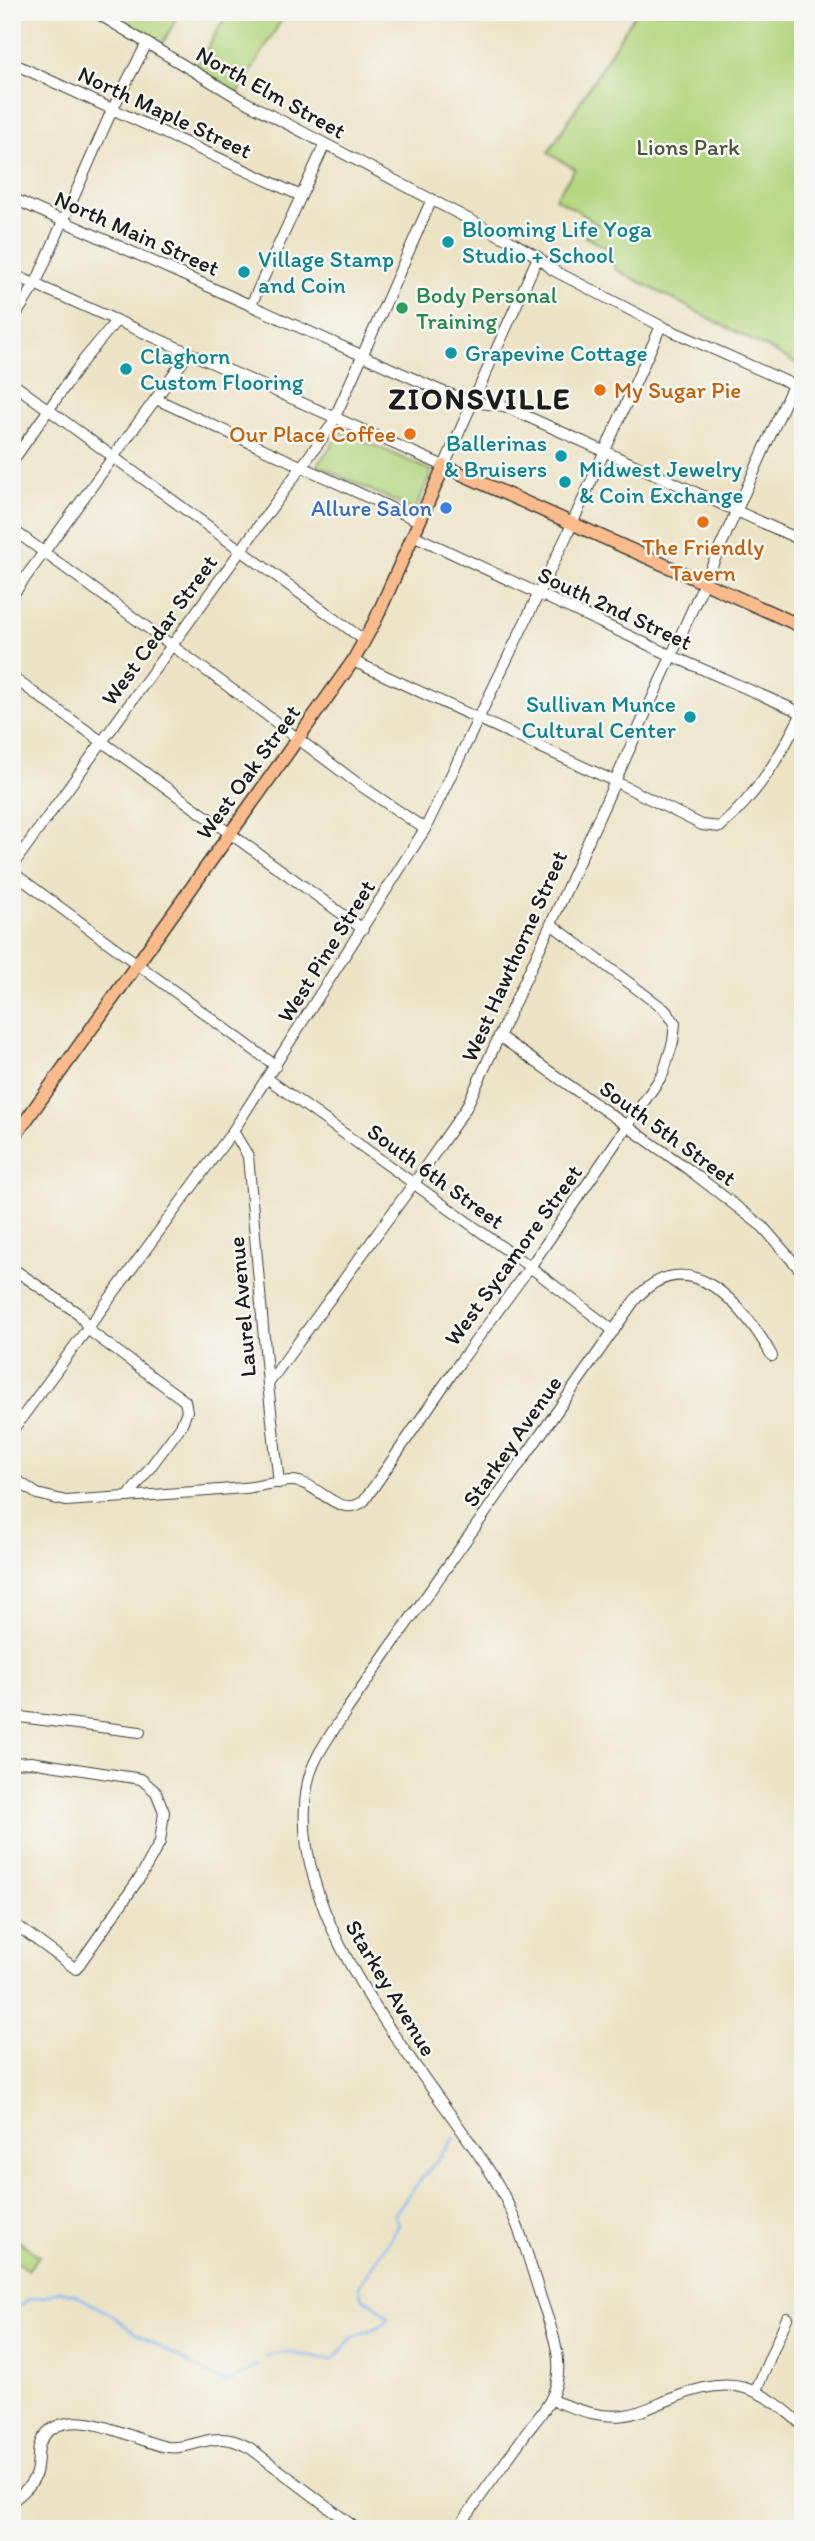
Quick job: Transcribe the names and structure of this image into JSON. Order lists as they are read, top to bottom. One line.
{"streets":{"main road":["West Oak Street"],"street":["North Elm Street","North Maple Street","North Main Street","South 2nd Street","West Cedar Street","West Pine Street","West Hawthorne Street","South 5th Street","South 6th Street","West Sycamore Street","Laurel Avenue","Starkey Avenue"]},"crossings":[["North Elm Street","West Cedar Street"],["North Elm Street","West Oak Street"],["North Elm Street","West Pine Street"],["North Elm Street","West Hawthorne Street"],["North Main Street","West Cedar Street"],["North Main Street","West Oak Street"],["North Main Street","West Pine Street"],["North Main Street","West Hawthorne Street"],["South 2nd Street","West Oak Street"],["South 2nd Street","West Pine Street"],["South 2nd Street","West Hawthorne Street"],["West Pine Street","South 6th Street"],["West Pine Street","Laurel Avenue"],["West Hawthorne Street","South 5th Street"],["West Hawthorne Street","South 6th Street"],["West Hawthorne Street","West Sycamore Street"],["West Hawthorne Street","Laurel Avenue"],["South 5th Street","West Sycamore Street"],["South 6th Street","West Sycamore Street"],["South 6th Street","Starkey Avenue"],["West Sycamore Street","Laurel Avenue"]],"districts":["ZIONSVILLE"],"parks":["Lions Park"],"places":["Blooming Life Yoga Studio + School","Village Stamp and Coin","Body Personal Training","Grapevine Cottage","Claghorn Custom Flooring","My Sugar Pie","Our Place Coffee","Ballerinas & Bruisers","Midwest Jewelry & Coin Exchange","Allure Salon","The Friendly Tavern","Sullivan Munce Cultural Center"]}
